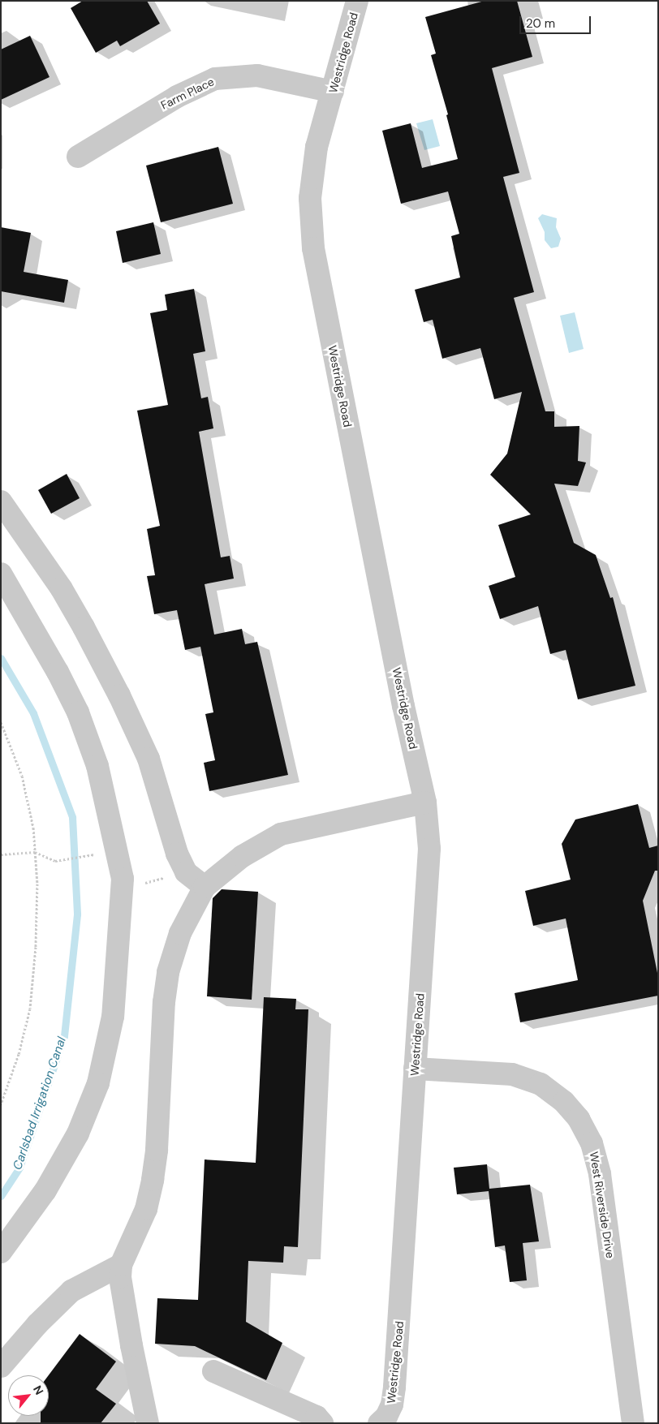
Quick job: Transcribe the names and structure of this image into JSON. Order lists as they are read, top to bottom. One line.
{"streets":{"street":["Westridge Road","Farm Place","West Riverside Drive"]},"crossings":[["Westridge Road","Farm Place"],["Westridge Road","West Riverside Drive"]],"water":["Carlsbad Irrigation Canal"],"scale_bar":"20 m","north":"top right"}
